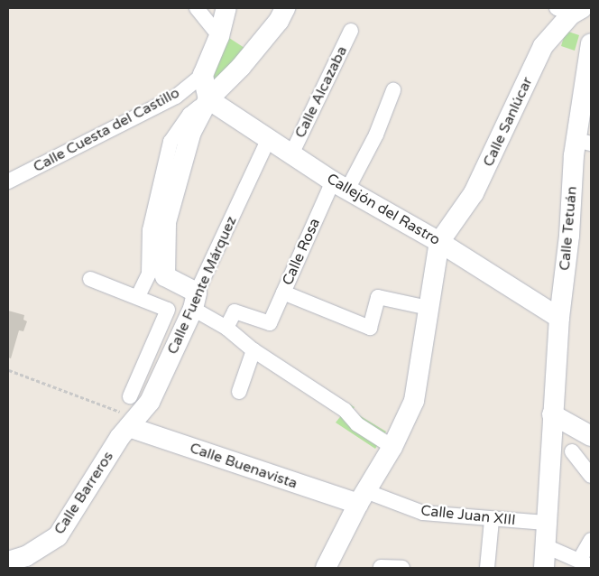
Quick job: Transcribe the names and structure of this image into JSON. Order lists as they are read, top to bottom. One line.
{"streets":{"street":["Calle Alcazaba","Calle Sanlúcar","Calle Cuesta del Castillo","Callejón del Rastro","Calle Tetuán","Calle Rosa","Calle Fuente Márquez","Calle Buenavista","Calle Barreros","Calle Juan XIII"]},"crossings":[["Calle Alcazaba","Callejón del Rastro"],["Calle Sanlúcar","Callejón del Rastro"],["Callejón del Rastro","Calle Tetuán"],["Callejón del Rastro","Calle Rosa"],["Callejón del Rastro","Calle Fuente Márquez"],["Calle Tetuán","Calle Juan XIII"],["Calle Fuente Márquez","Calle Buenavista"],["Calle Fuente Márquez","Calle Barreros"],["Calle Buenavista","Calle Barreros"],["Calle Buenavista","Calle Juan XIII"]]}
